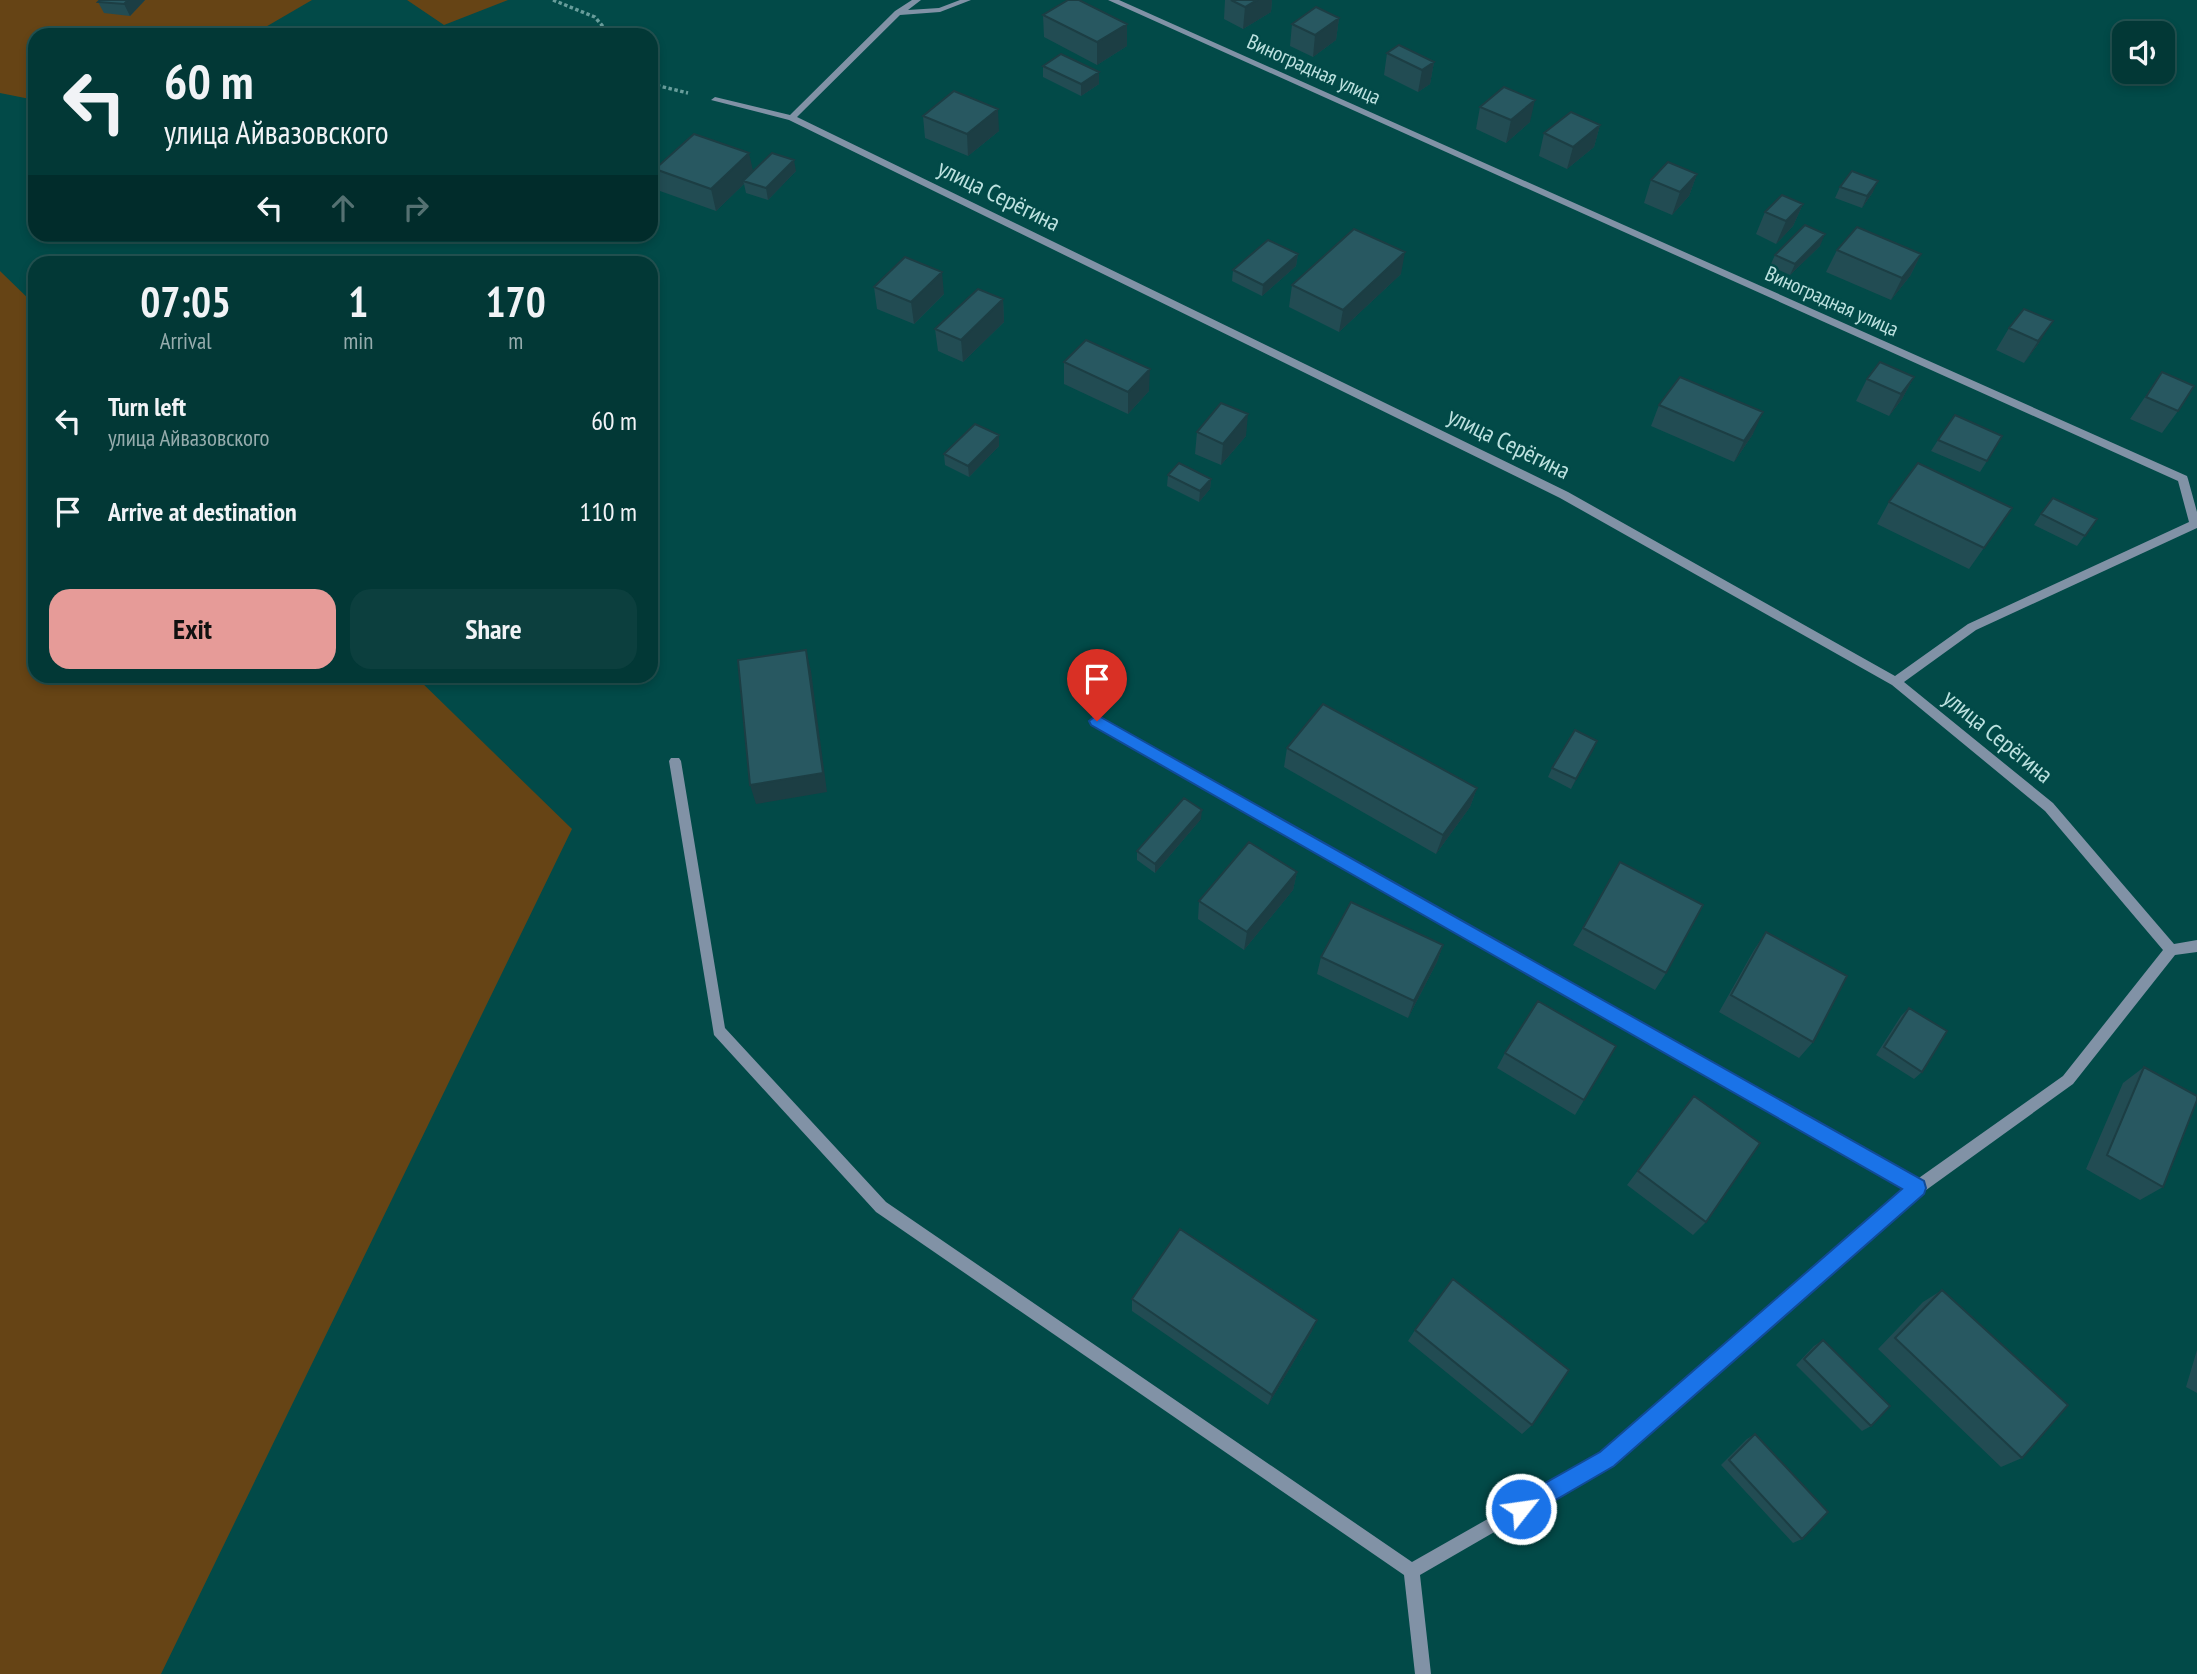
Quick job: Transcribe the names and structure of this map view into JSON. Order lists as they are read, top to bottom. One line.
{"streets":{"street":["Виноградная улица","улица Серёгина"]},"crossings":[["Виноградная улица","улица Серёгина"]],"page":{"turn":["60 m","улица Айвазовского"],"eta":["07:05","Arrival","1","min","170","m"],"list":[{"name":"Turn left","note":"улица Айвазовского","value":"60 m"},{"name":"Arrive at destination","value":"110 m"}],"buttons":["Exit","Share"]}}
